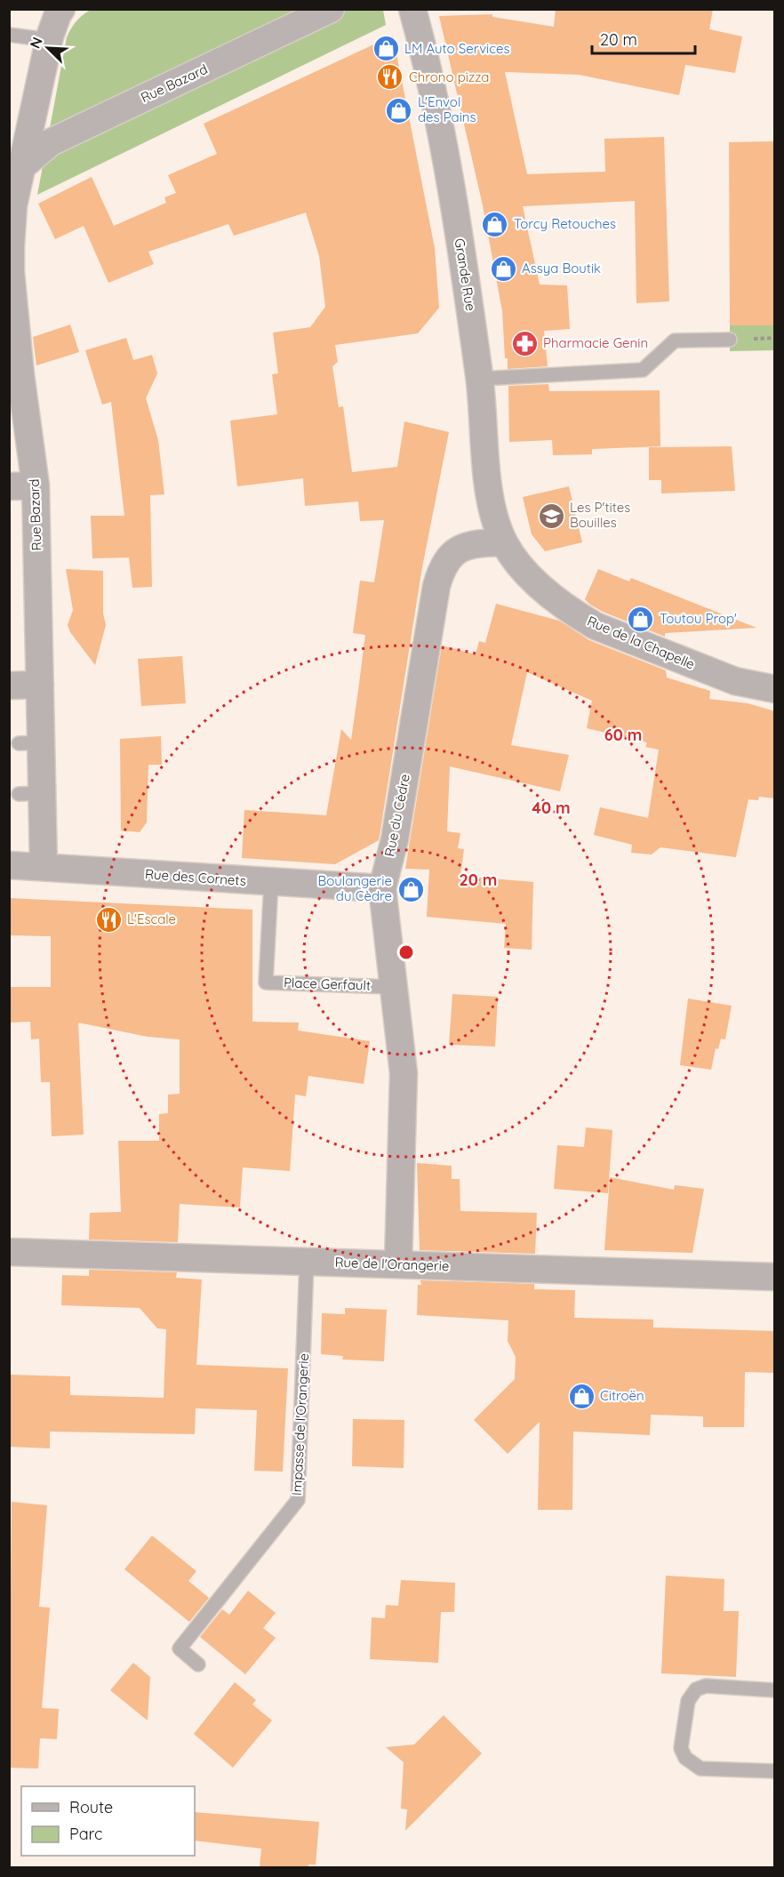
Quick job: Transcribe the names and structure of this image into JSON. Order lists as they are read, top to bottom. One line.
{"streets":{"street":["Rue Bazard","Grande Rue","Rue de la Chapelle","Rue du Cèdre","Rue des Cornets","Rue de l'Orangerie"],"lane":["Place Gerfault","Impasse de l'Orangerie"]},"crossings":[["Rue Bazard","Rue des Cornets"],["Grande Rue","Rue de la Chapelle"],["Grande Rue","Rue du Cèdre"],["Rue de la Chapelle","Rue du Cèdre"],["Rue du Cèdre","Rue des Cornets"],["Rue du Cèdre","Place Gerfault"],["Rue du Cèdre","Rue de l'Orangerie"],["Rue des Cornets","Place Gerfault"],["Rue de l'Orangerie","Impasse de l'Orangerie"]],"places":{"shop":["LM Auto Services","L'Envol des Pains","Torcy Retouches","Assya Boutik","Toutou Prop'","Boulangerie du Cèdre","Citroën"],"restaurant":["Chrono pizza","L'Escale"],"pharmacy":["Pharmacie Genin"],"school or university":["Les P'tites Bouilles"]},"legend":["Route","Parc"],"scale_bar":"20 m","north":"top left","rings":["60 m","40 m","20 m"]}
